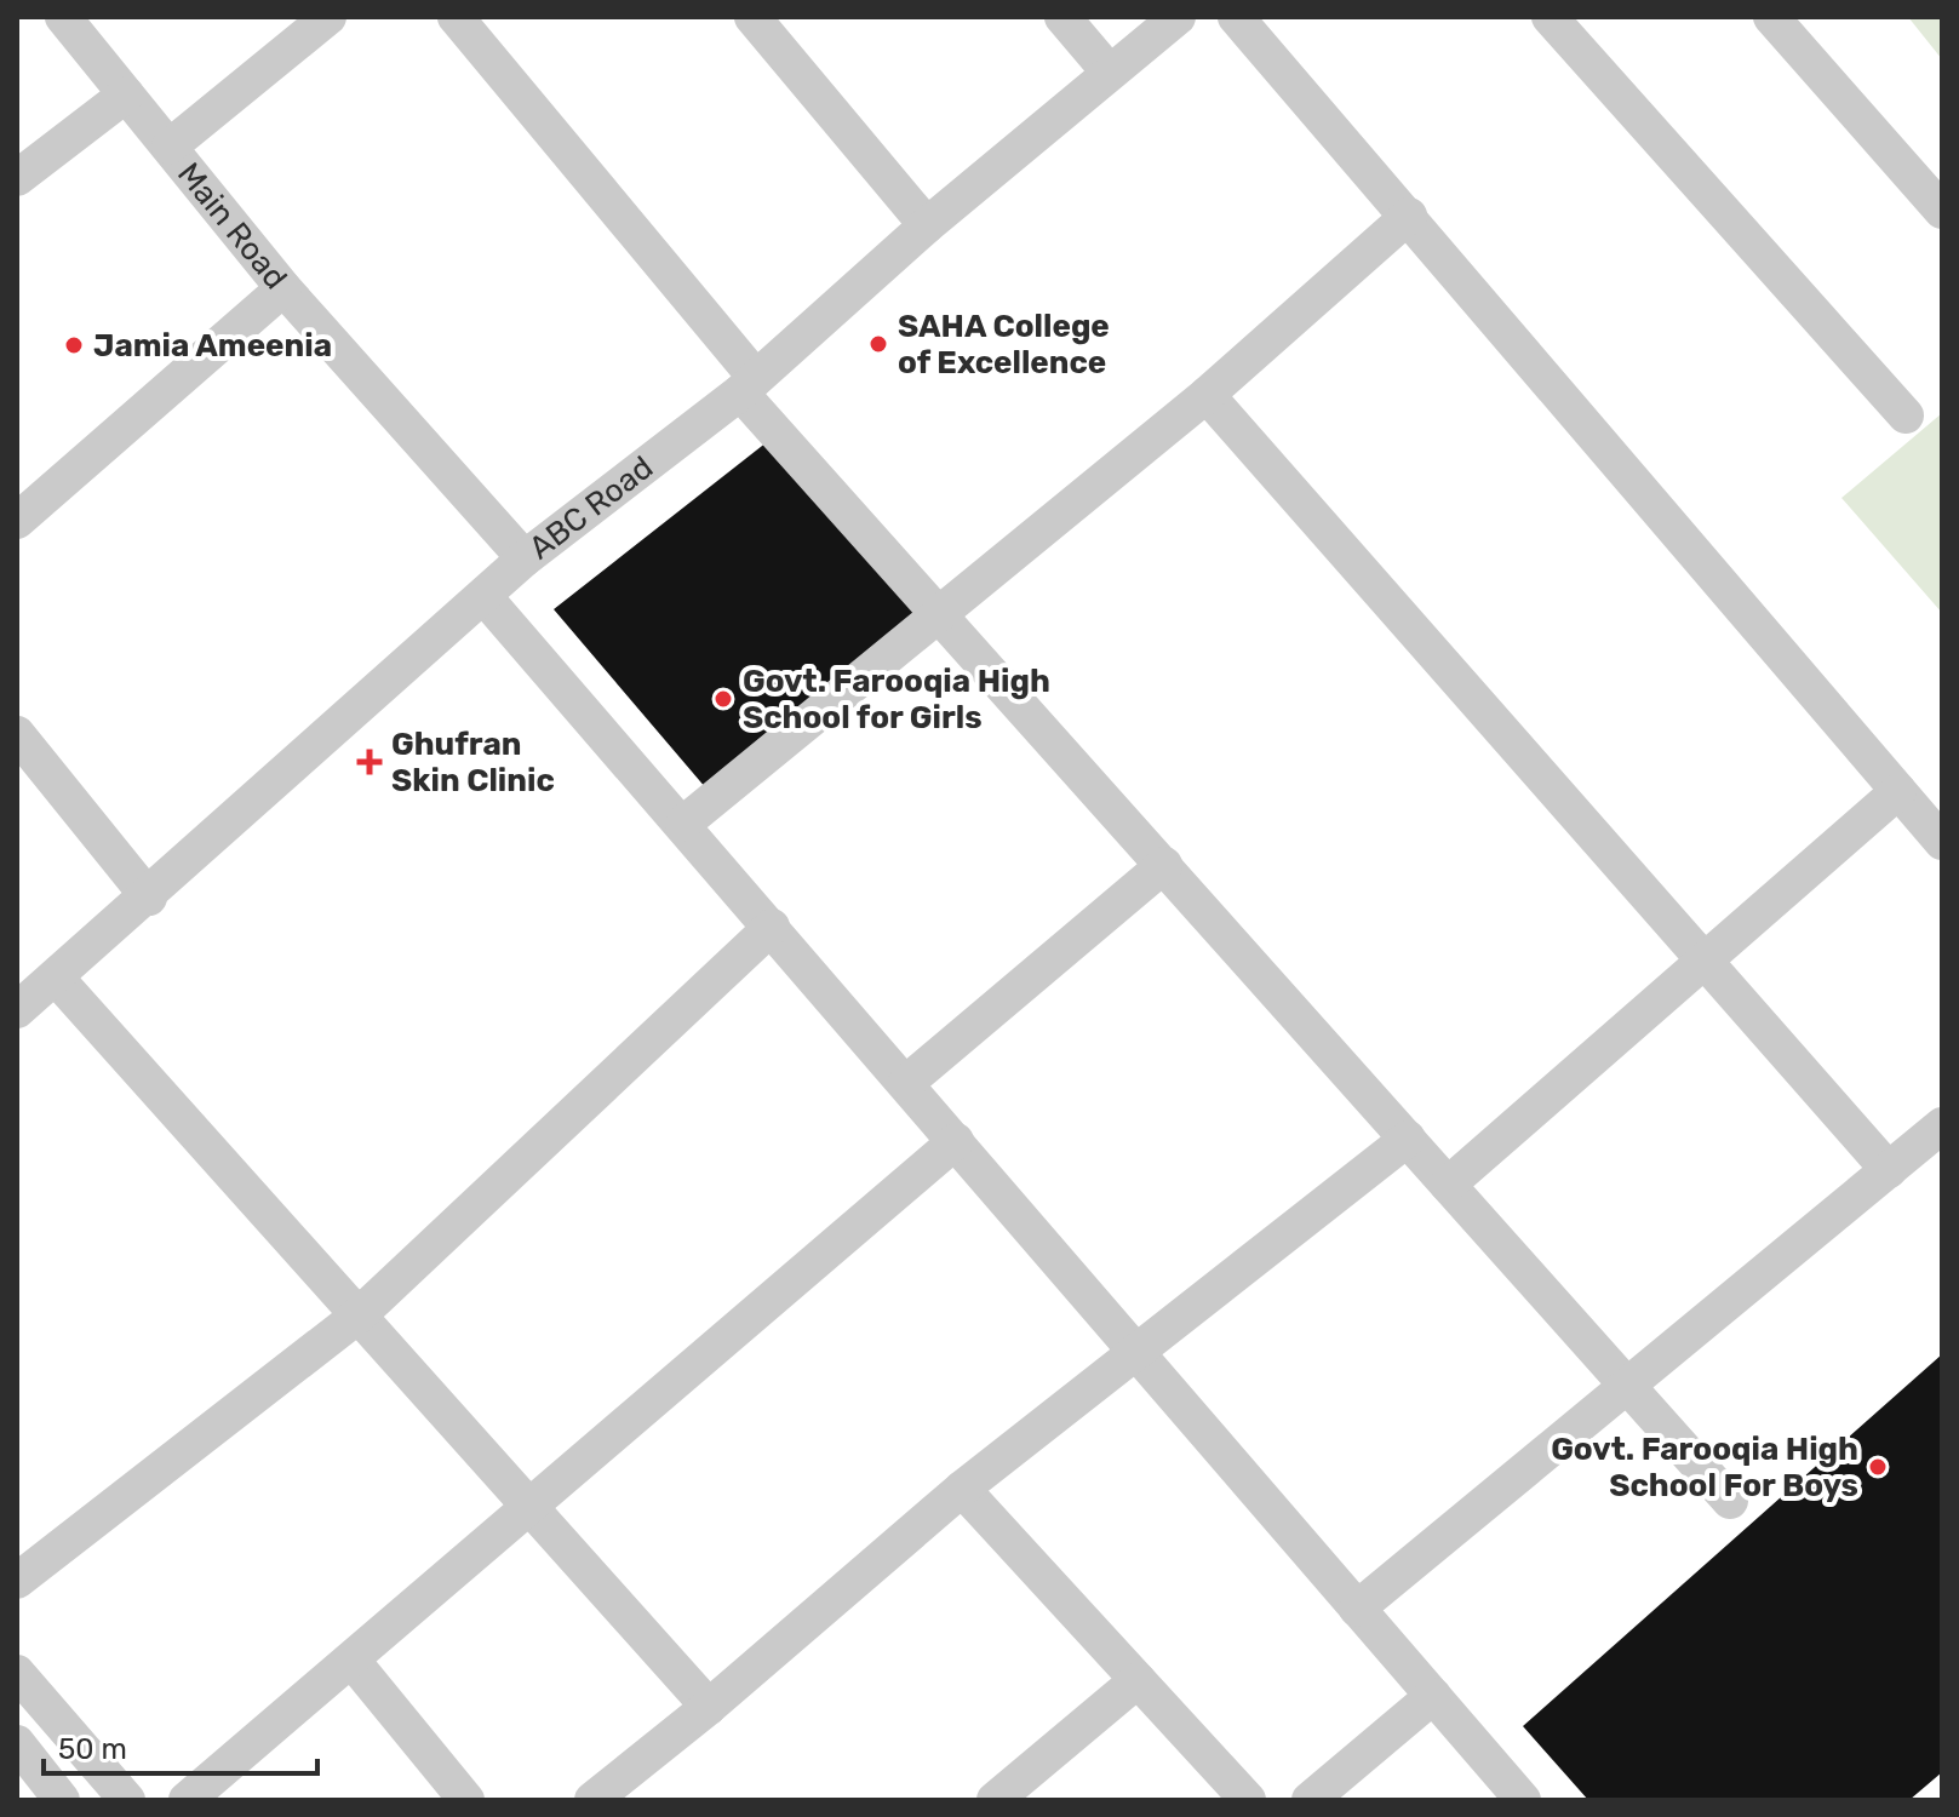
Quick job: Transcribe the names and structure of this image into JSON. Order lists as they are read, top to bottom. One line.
{"streets":{"street":["Main Road","ABC Road"]},"crossings":[["Main Road","ABC Road"]],"places":{"other":["SAHA College of Excellence","Jamia Ameenia","Govt. Farooqia High School for Girls","Govt. Farooqia High School For Boys"],"health":["Ghufran Skin Clinic"]},"scale_bar":"50 m"}
